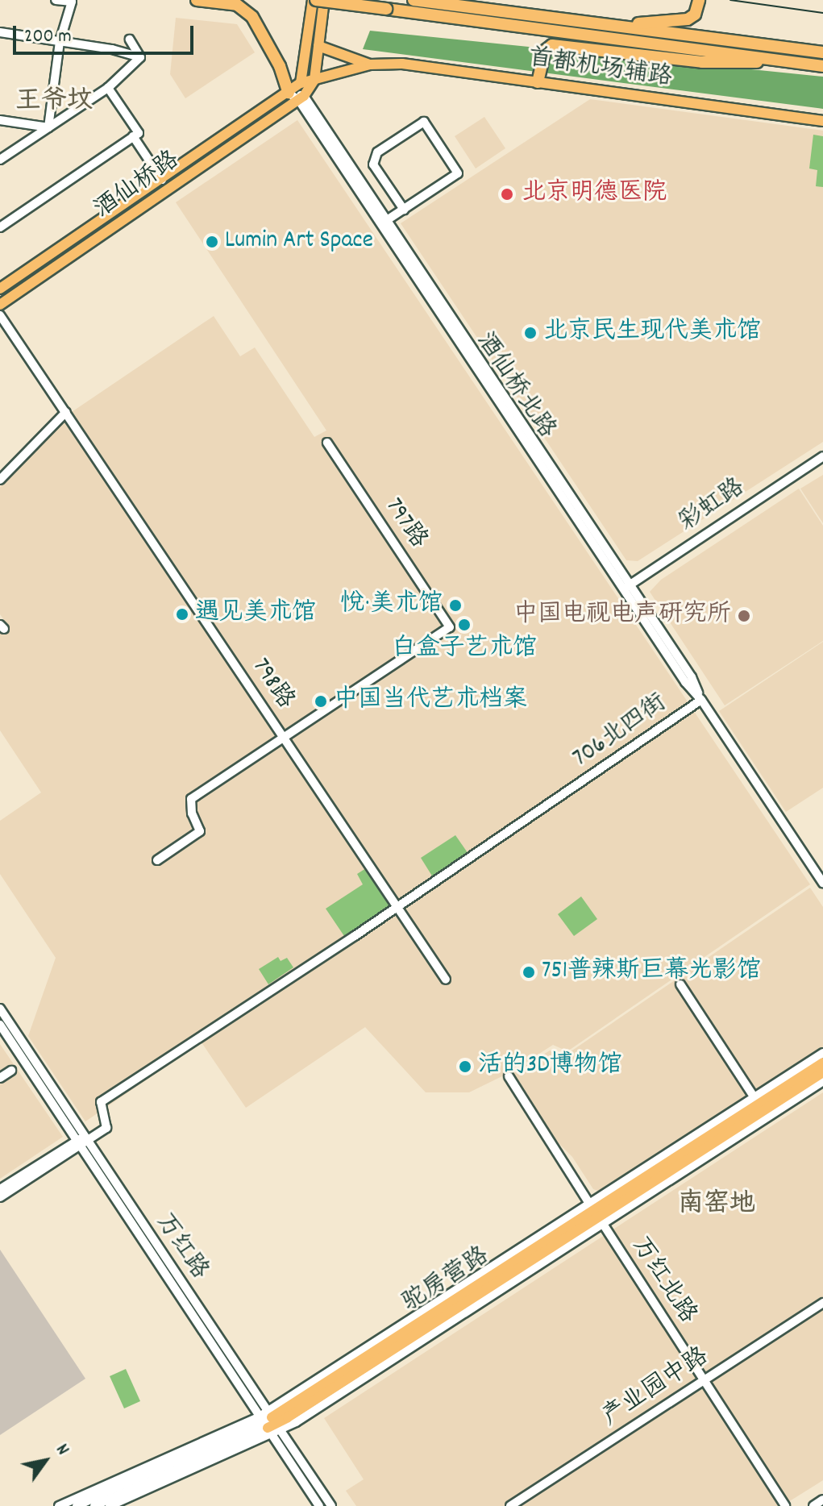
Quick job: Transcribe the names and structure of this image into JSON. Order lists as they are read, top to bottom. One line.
{"streets":{"main road":["首都机场辅路","酒仙桥路","驼房营路"],"street":["酒仙桥北路","彩虹路","797路","798路","706北四街","万红路","万红北路","产业园中路"]},"crossings":[["酒仙桥路","酒仙桥北路"],["酒仙桥北路","彩虹路"],["酒仙桥北路","706北四街"],["797路","798路"],["798路","706北四街"],["706北四街","万红路"],["万红路","驼房营路"],["驼房营路","万红北路"],["万红北路","产业园中路"]],"districts":["王爷坟","南窑地"],"places":["北京明德医院","Lumin Art Space","北京民生现代美术馆","悦·美术馆","遇见美术馆","中国电视电声研究所","白盒子艺术馆","中国当代艺术档案","751普辣斯巨幕光影馆","活的3D博物馆"],"scale_bar":"200 m","north":"top right"}
